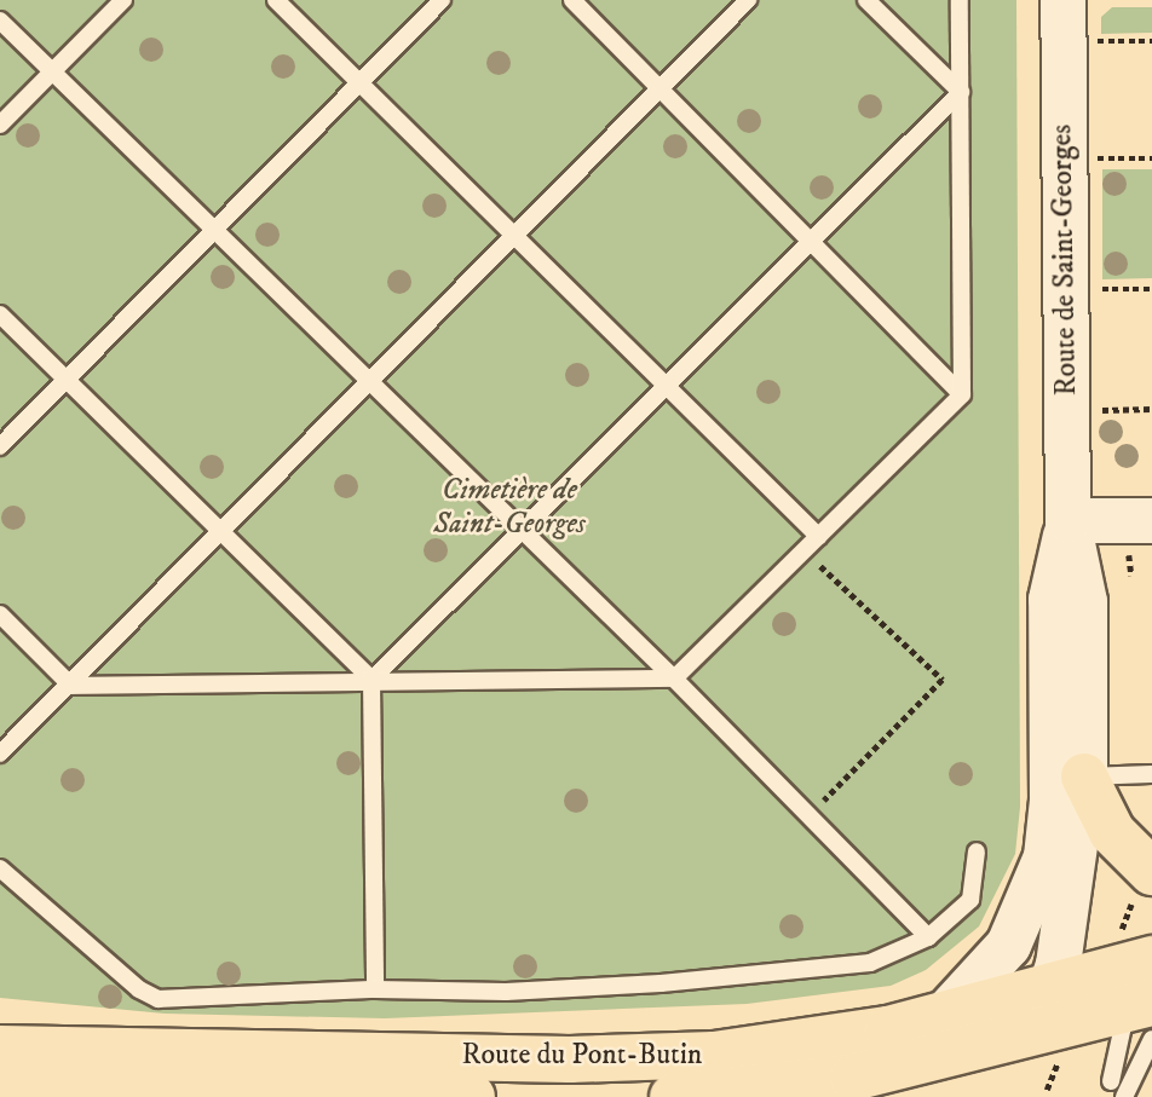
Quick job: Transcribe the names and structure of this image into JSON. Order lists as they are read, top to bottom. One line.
{"streets":{"main road":["Route du Pont-Butin"],"street":["Route de Saint-Georges"]},"crossings":[["Route de Saint-Georges","Route du Pont-Butin"]],"parks":["Cimetière de Saint-Georges"]}
